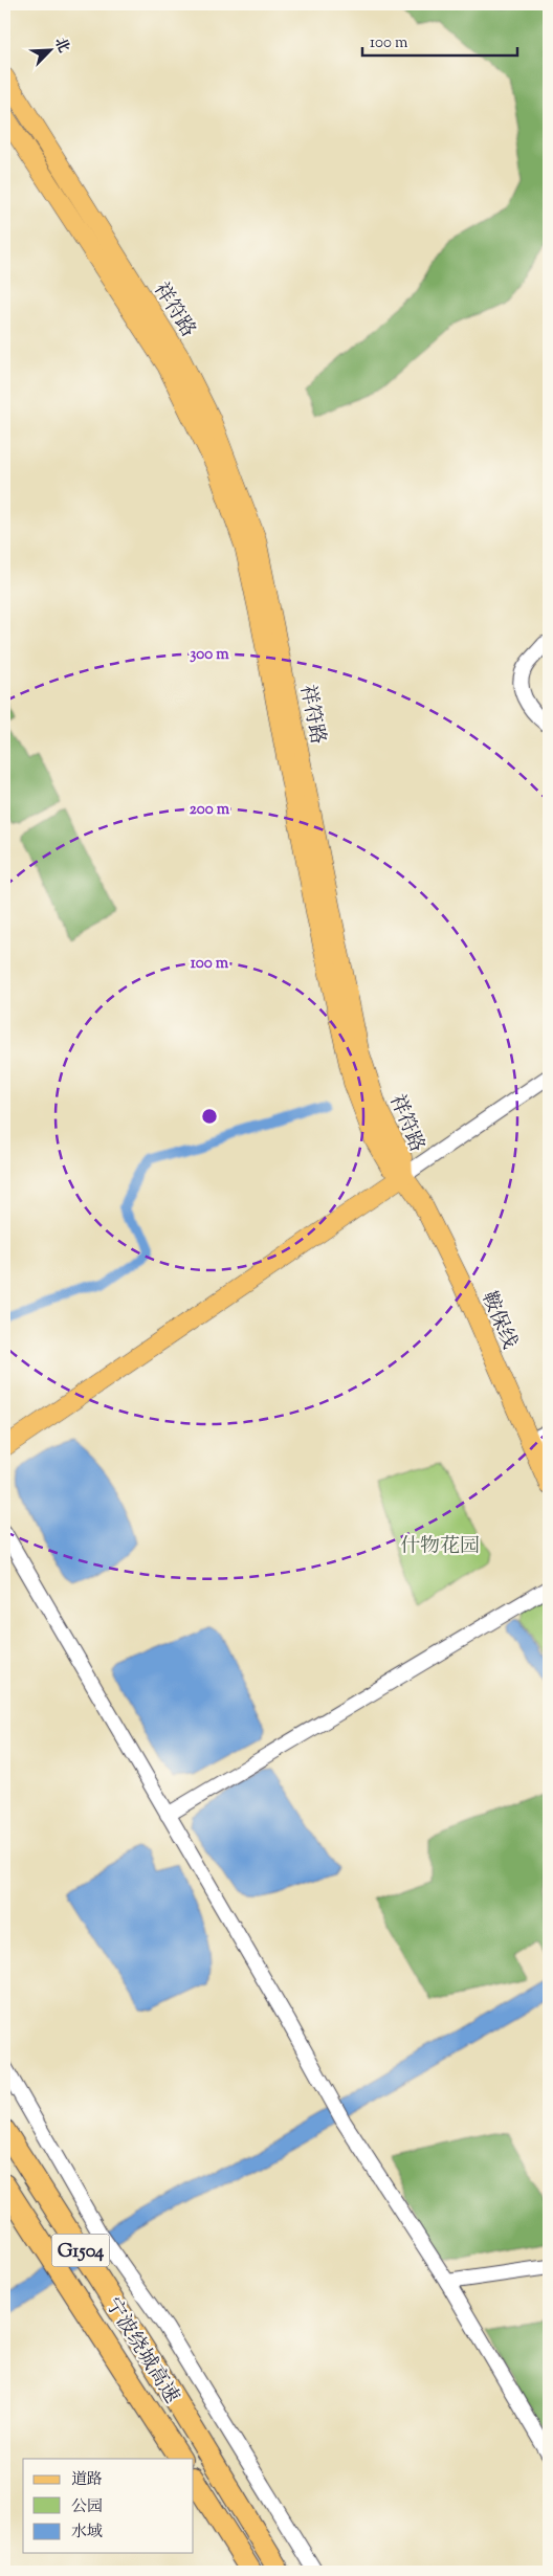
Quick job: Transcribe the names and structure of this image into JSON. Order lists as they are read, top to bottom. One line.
{"streets":{"highway":["G1504","宁波绕城高速"],"main road":["祥符路","鞍保线"]},"crossings":[["祥符路","鞍保线"]],"parks":["什物花园"],"legend":["道路","公园","水域"],"scale_bar":"100 m","north":"top right","rings":["300 m","200 m","100 m"]}
